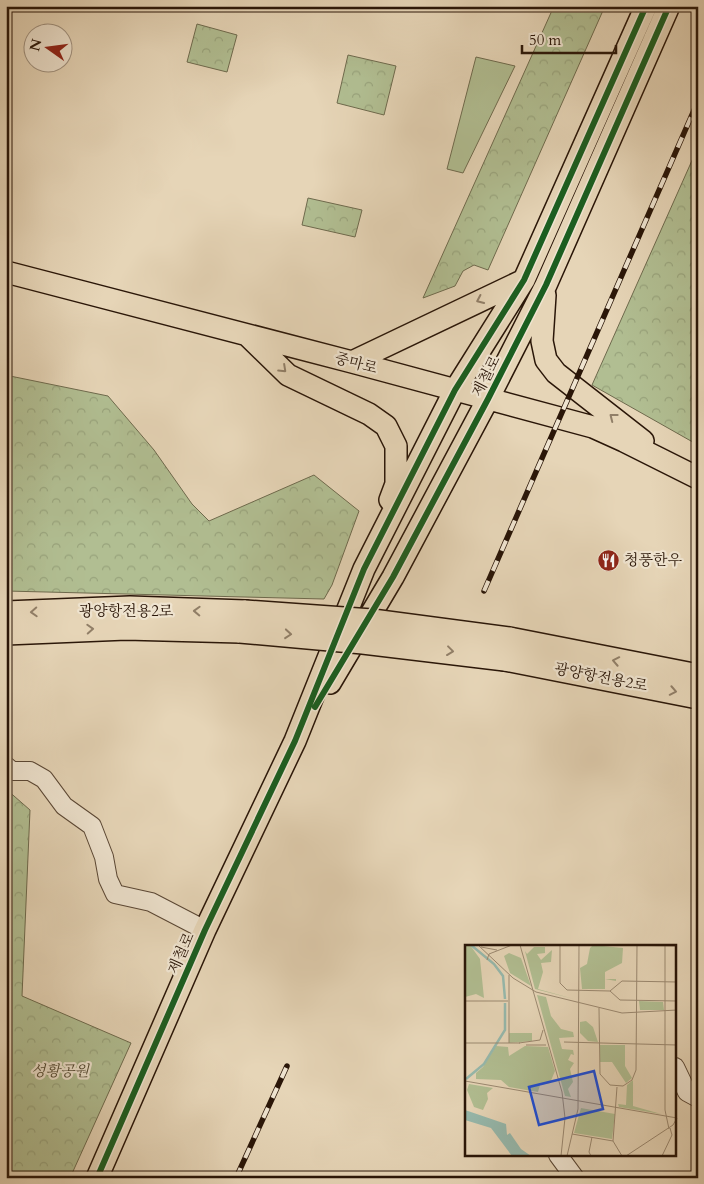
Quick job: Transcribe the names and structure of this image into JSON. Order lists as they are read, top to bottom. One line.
{"streets":{"highway":["광양항전용2로"],"main road":["중마로","제철로"]},"crossings":[["중마로","제철로"]],"parks":["성황공원"],"places":{"restaurant":["청풍한우"]},"scale_bar":"50 m","north":"left"}
